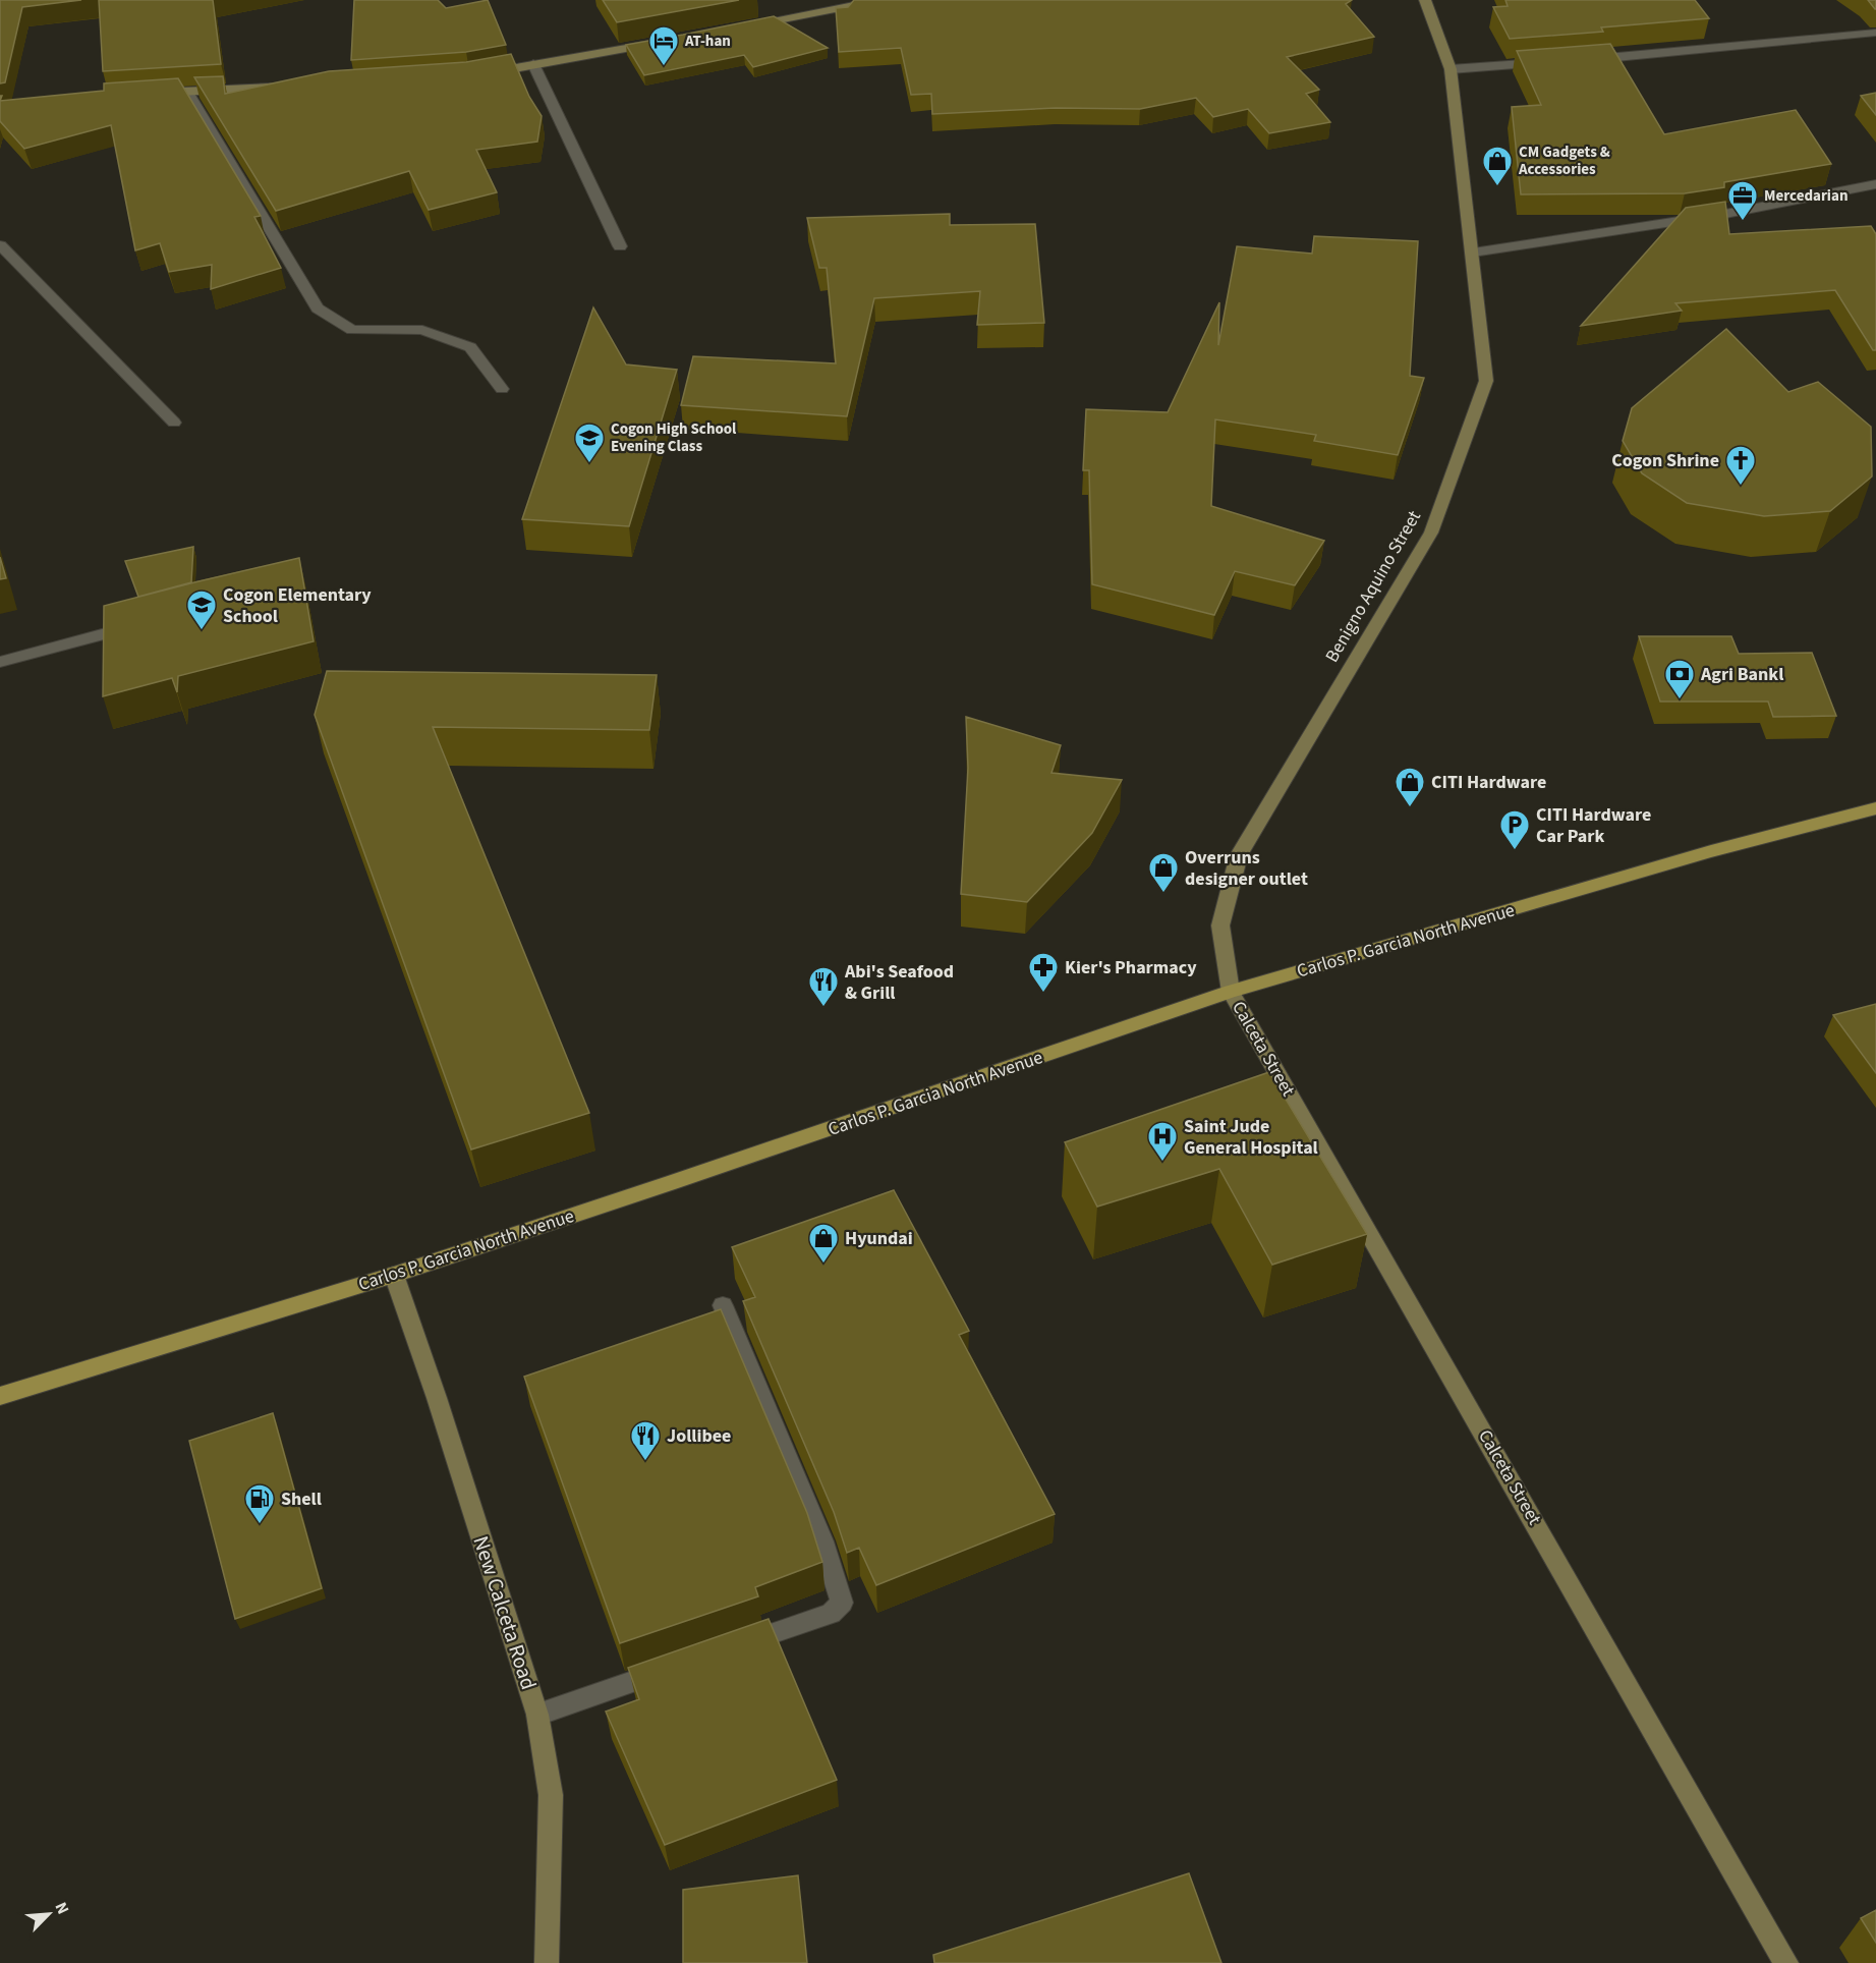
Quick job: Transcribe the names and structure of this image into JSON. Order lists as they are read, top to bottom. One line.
{"streets":{"main road":["Benigno Aquino Street","Carlos P. Garcia North Avenue","Calceta Street","New Calceta Road"]},"crossings":[["Benigno Aquino Street","Carlos P. Garcia North Avenue"],["Benigno Aquino Street","Calceta Street"],["Carlos P. Garcia North Avenue","Calceta Street"],["Carlos P. Garcia North Avenue","New Calceta Road"]],"places":{"hotel":["AT-han"],"shop":["CM Gadgets & Accessories","CITI Hardware","Overruns designer outlet","Hyundai"],"office":["Mercedarian"],"school or university":["Cogon High School Evening Class","Cogon Elementary School"],"church":["Cogon Shrine"],"bank":["Agri Bankl"],"parking":["CITI Hardware Car Park"],"pharmacy":["Kier's Pharmacy"],"restaurant":["Abi's Seafood & Grill","Jollibee"],"hospital":["Saint Jude General Hospital"],"fuel station":["Shell"]},"north":"top right"}
